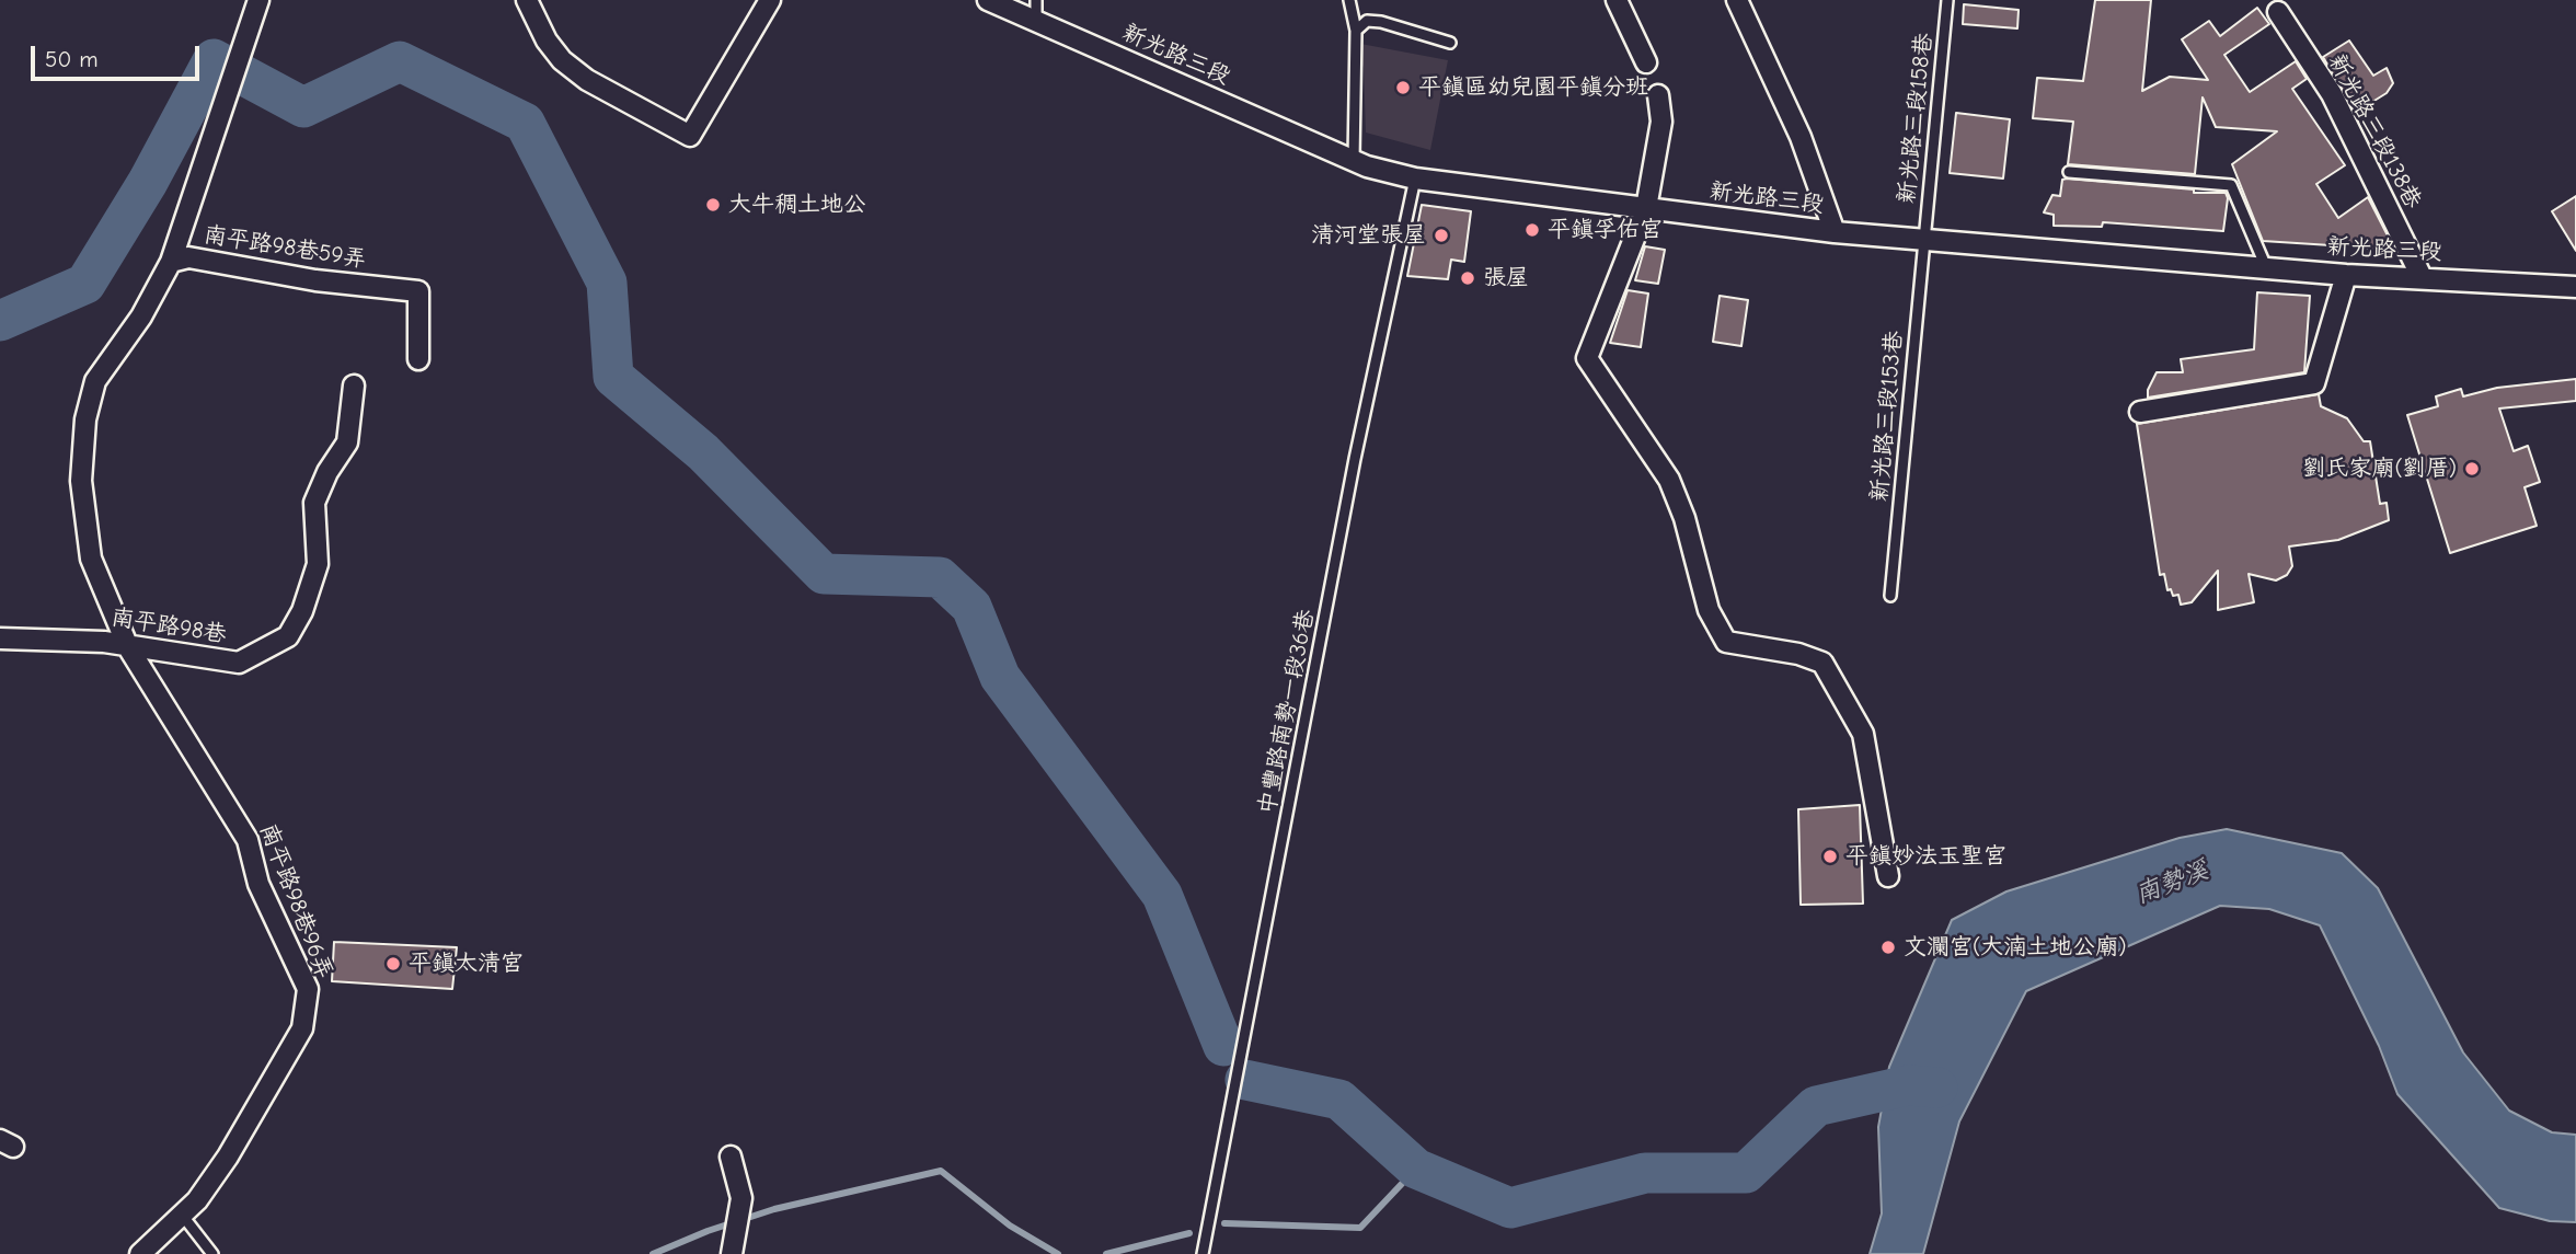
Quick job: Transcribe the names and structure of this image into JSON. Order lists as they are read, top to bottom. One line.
{"streets":{"street":["新光路三段","新光路三段138巷","南平路98巷59弄","南平路98巷","南平路98巷96弄"],"lane":["新光路三段158巷","新光路三段153巷","中豐路南勢一段36巷"]},"crossings":[["新光路三段","新光路三段158巷"],["新光路三段","新光路三段138巷"],["新光路三段","新光路三段153巷"],["新光路三段","中豐路南勢一段36巷"],["新光路三段158巷","新光路三段153巷"],["南平路98巷59弄","南平路98巷"],["南平路98巷59弄","南平路98巷96弄"],["南平路98巷","南平路98巷96弄"]],"water":["南勢溪"],"places":["平鎮區幼兒園平鎮分班","大牛稠土地公","平鎮孚佑宮","清河堂張屋","張屋","劉氏家廟(劉厝)","平鎮妙法玉聖宮","文瀾宮(大湳土地公廟)","平鎮太清宮"],"scale_bar":"50 m"}
